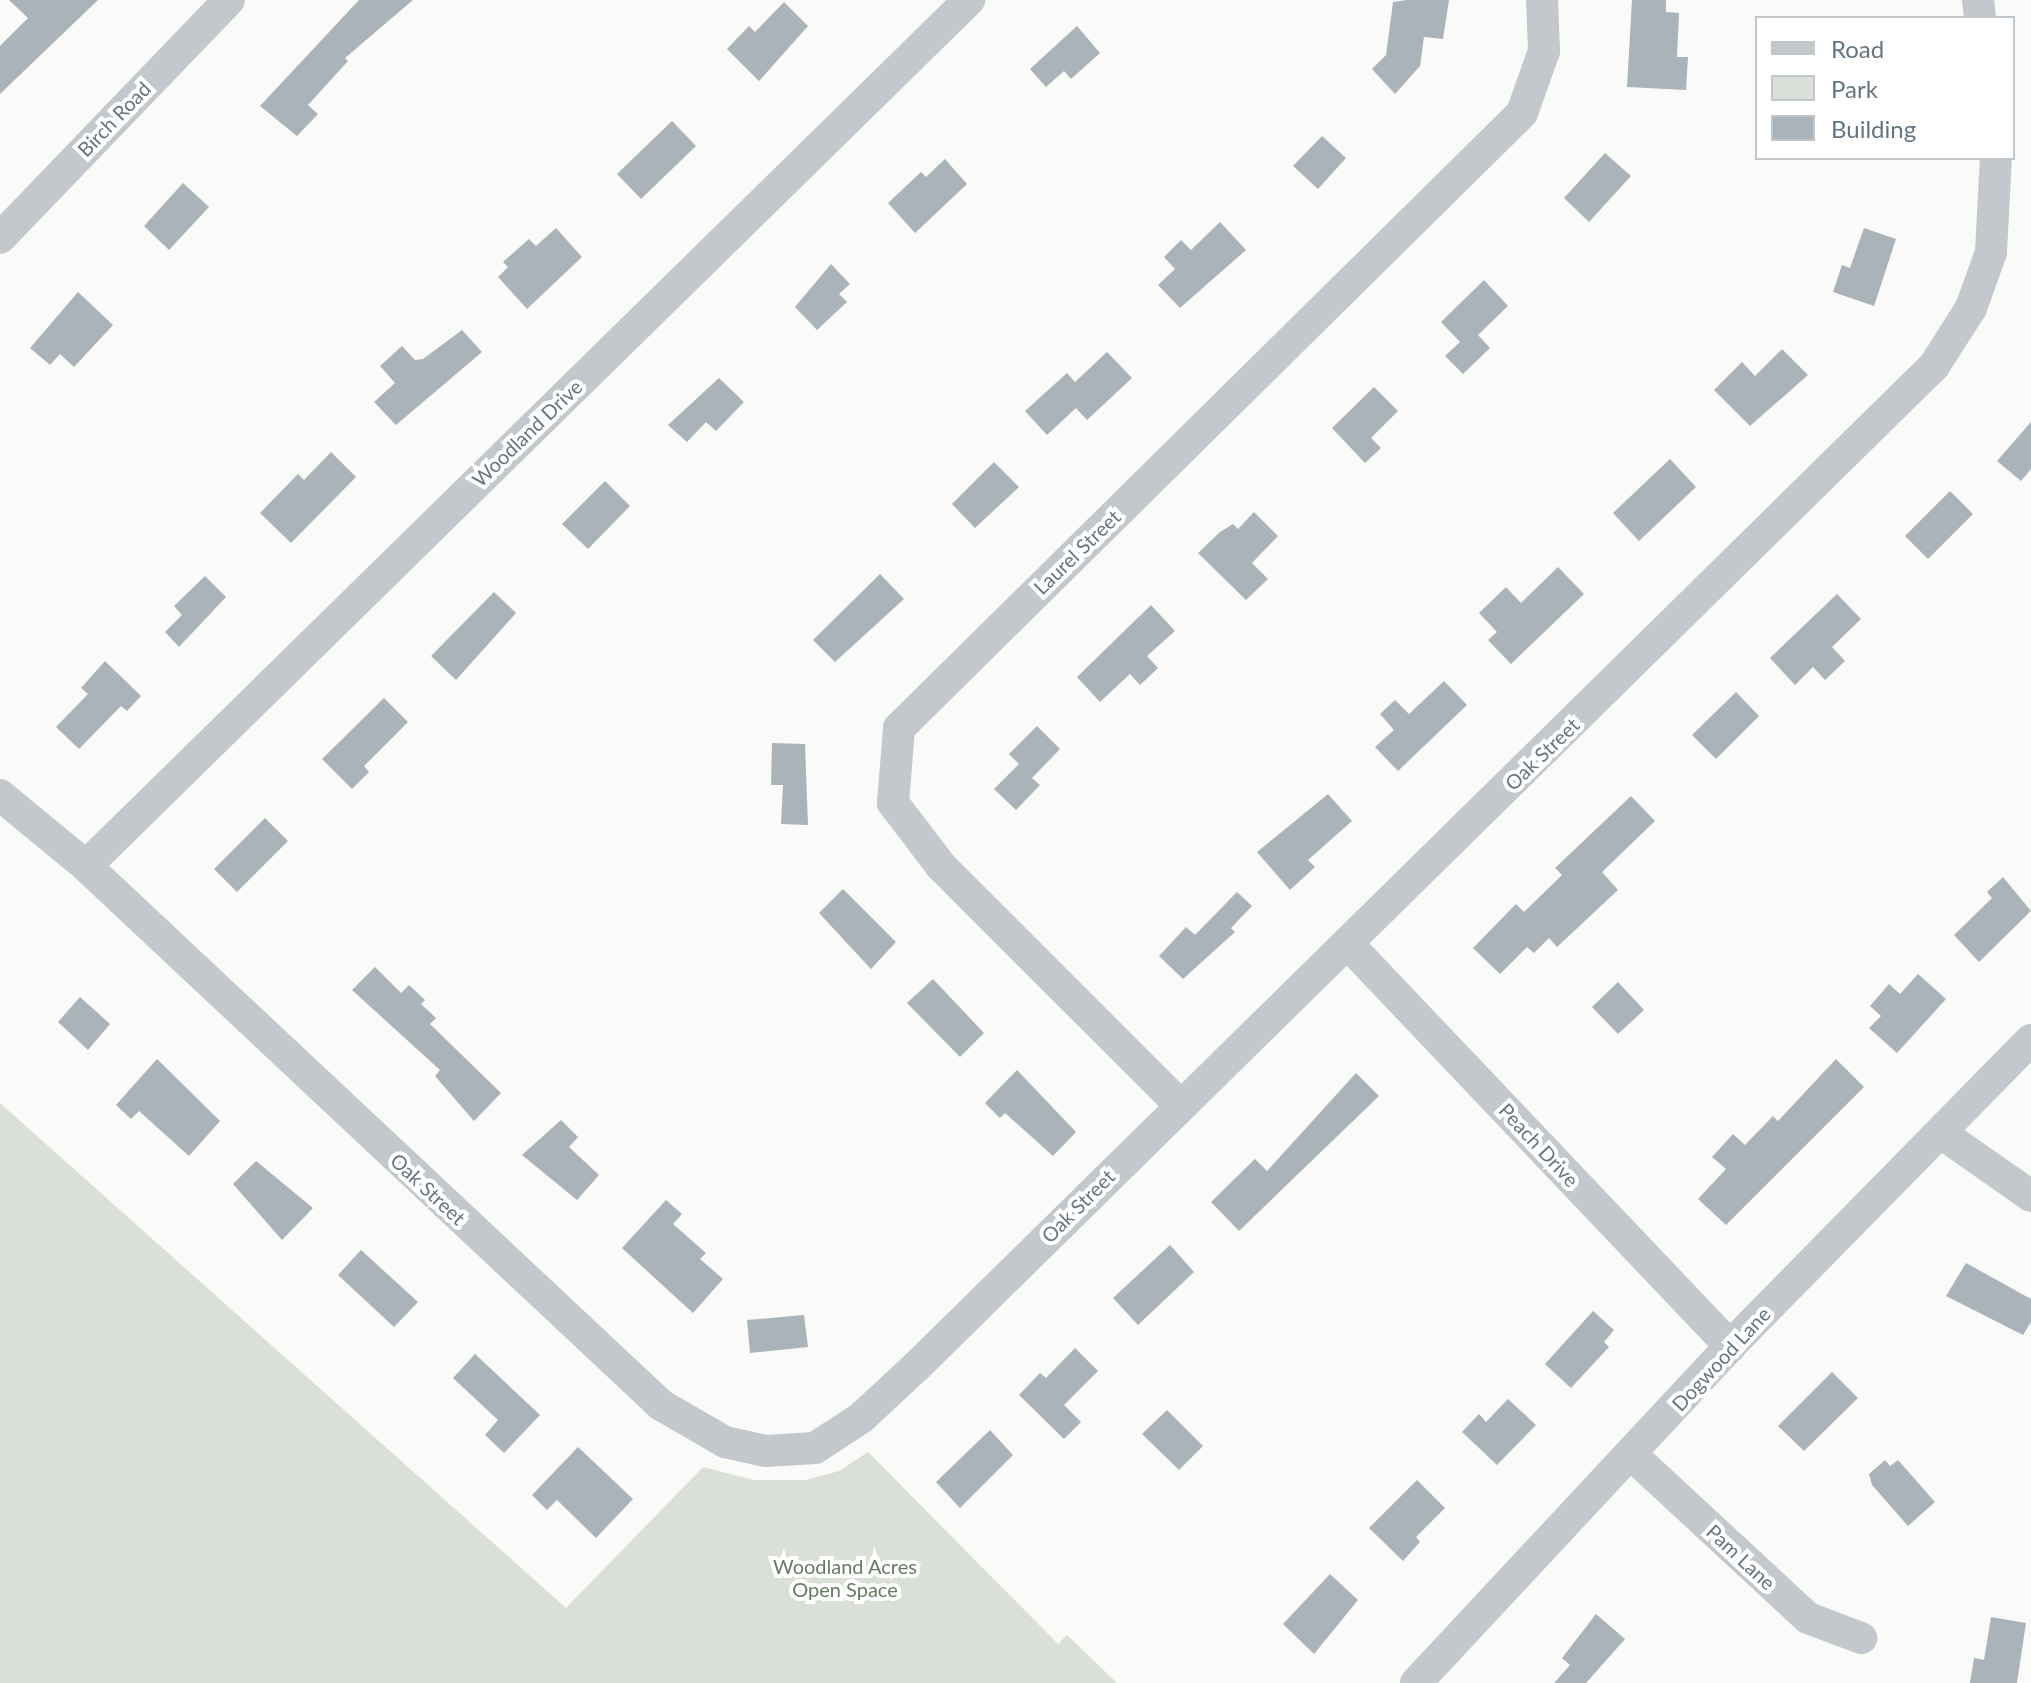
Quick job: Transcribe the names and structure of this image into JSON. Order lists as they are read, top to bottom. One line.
{"streets":{"street":["Birch Road","Woodland Drive","Laurel Street","Oak Street","Peach Drive","Dogwood Lane","Pam Lane"]},"crossings":[["Woodland Drive","Oak Street"],["Laurel Street","Oak Street"],["Oak Street","Peach Drive"],["Peach Drive","Dogwood Lane"],["Dogwood Lane","Pam Lane"]],"parks":["Woodland Acres Open Space"],"legend":["Road","Park","Building"]}
